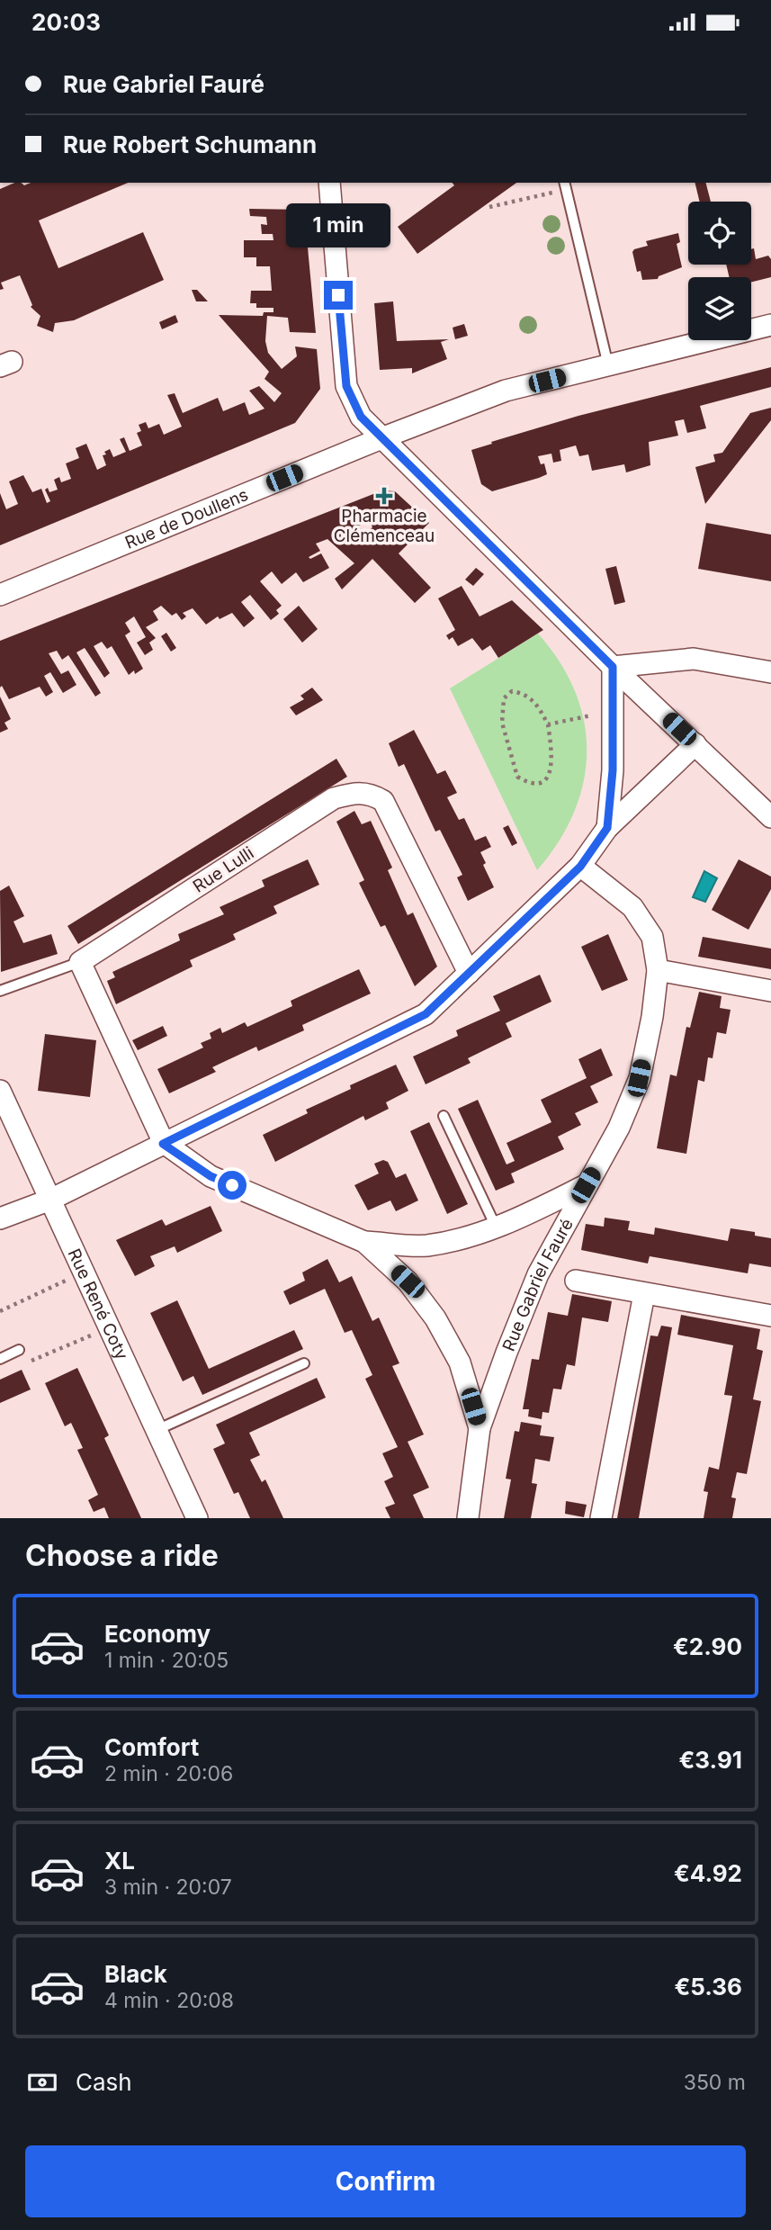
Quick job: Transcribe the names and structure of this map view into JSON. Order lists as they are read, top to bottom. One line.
{"streets":{"street":["Rue de Doullens","Rue Lulli","Rue Gabriel Fauré","Rue René Coty"]},"places":{"health":["Pharmacie Clémenceau"]},"page":{"status":"20:03","banner":["Rue Gabriel Fauré","Rue Robert Schumann"],"bubble":"1 min","heading":"Choose a ride","list":[{"name":"Economy","note":"1 min · 20:05","value":"€2.90"},{"name":"Comfort","note":"2 min · 20:06","value":"€3.91"},{"name":"XL","note":"3 min · 20:07","value":"€4.92"},{"name":"Black","note":"4 min · 20:08","value":"€5.36"}],"pay":["Cash","350 m"],"buttons":"Confirm"}}
